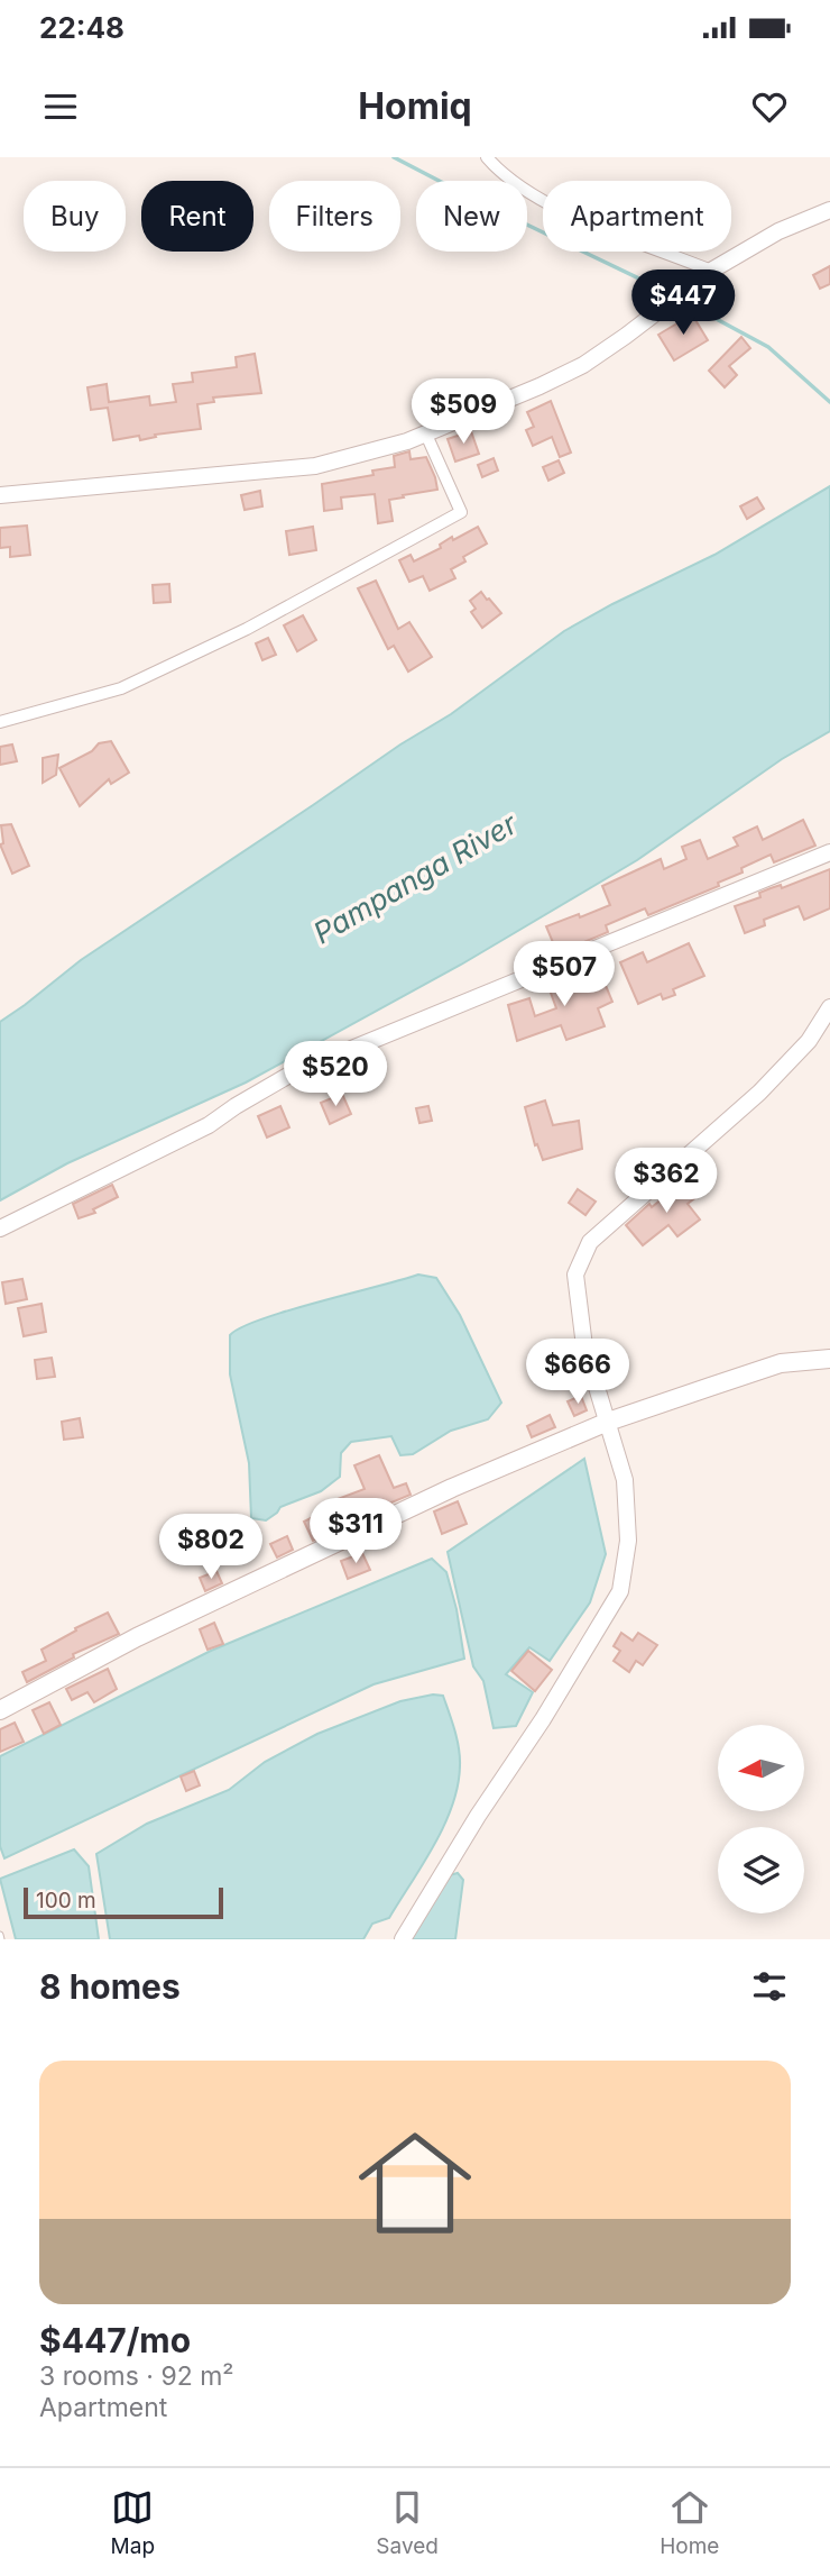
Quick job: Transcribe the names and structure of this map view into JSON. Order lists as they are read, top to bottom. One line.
{"water":["Pampanga River"],"scale_bar":"100 m","north":"left","page":{"status":"22:48","header":"Homiq","chip":["Buy","Rent","Filters","New","Apartment"],"price":["$447","$509","$507","$520","$362","$666","$311","$802"],"scale":"100 m","heading":"8 homes","list":[{"name":"$447/mo","note":"3 rooms · 92 m² · Apartment"}],"tabs":["Map","Saved","Home"]}}
